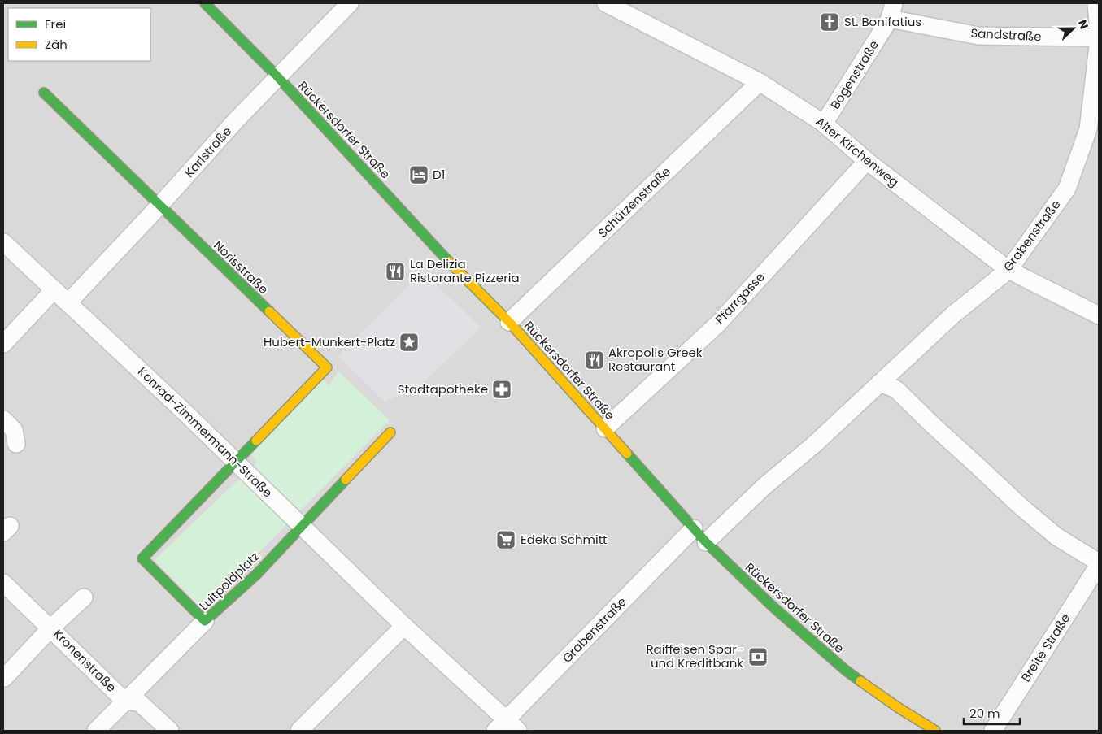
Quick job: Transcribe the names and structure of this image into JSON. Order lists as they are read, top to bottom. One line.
{"streets":{"main road":["Rückersdorfer Straße","Norisstraße","Luitpoldplatz"],"street":["Sandstraße","Bogenstraße","Karlstraße","Alter Kirchenweg","Schützenstraße","Grabenstraße","Pfarrgasse","Konrad-Zimmermann-Straße","Breite Straße","Kronenstraße"]},"crossings":[["Sandstraße","Bogenstraße"],["Sandstraße","Grabenstraße"],["Bogenstraße","Alter Kirchenweg"],["Rückersdorfer Straße","Karlstraße"],["Rückersdorfer Straße","Schützenstraße"],["Rückersdorfer Straße","Grabenstraße"],["Rückersdorfer Straße","Pfarrgasse"],["Karlstraße","Norisstraße"],["Karlstraße","Konrad-Zimmermann-Straße"],["Alter Kirchenweg","Schützenstraße"],["Alter Kirchenweg","Grabenstraße"],["Alter Kirchenweg","Pfarrgasse"],["Grabenstraße","Konrad-Zimmermann-Straße"],["Norisstraße","Konrad-Zimmermann-Straße"],["Norisstraße","Luitpoldplatz"],["Konrad-Zimmermann-Straße","Luitpoldplatz"]],"places":{"church":["St. Bonifatius"],"hotel":["D1"],"restaurant":["La Delizia Ristorante Pizzeria","Akropolis Greek Restaurant"],"place":["Hubert-Munkert-Platz"],"pharmacy":["Stadtapotheke"],"supermarket":["Edeka Schmitt"],"bank":["Raiffeisen Spar- und Kreditbank"]},"legend":["Frei","Zäh"],"scale_bar":"20 m","north":"right"}
